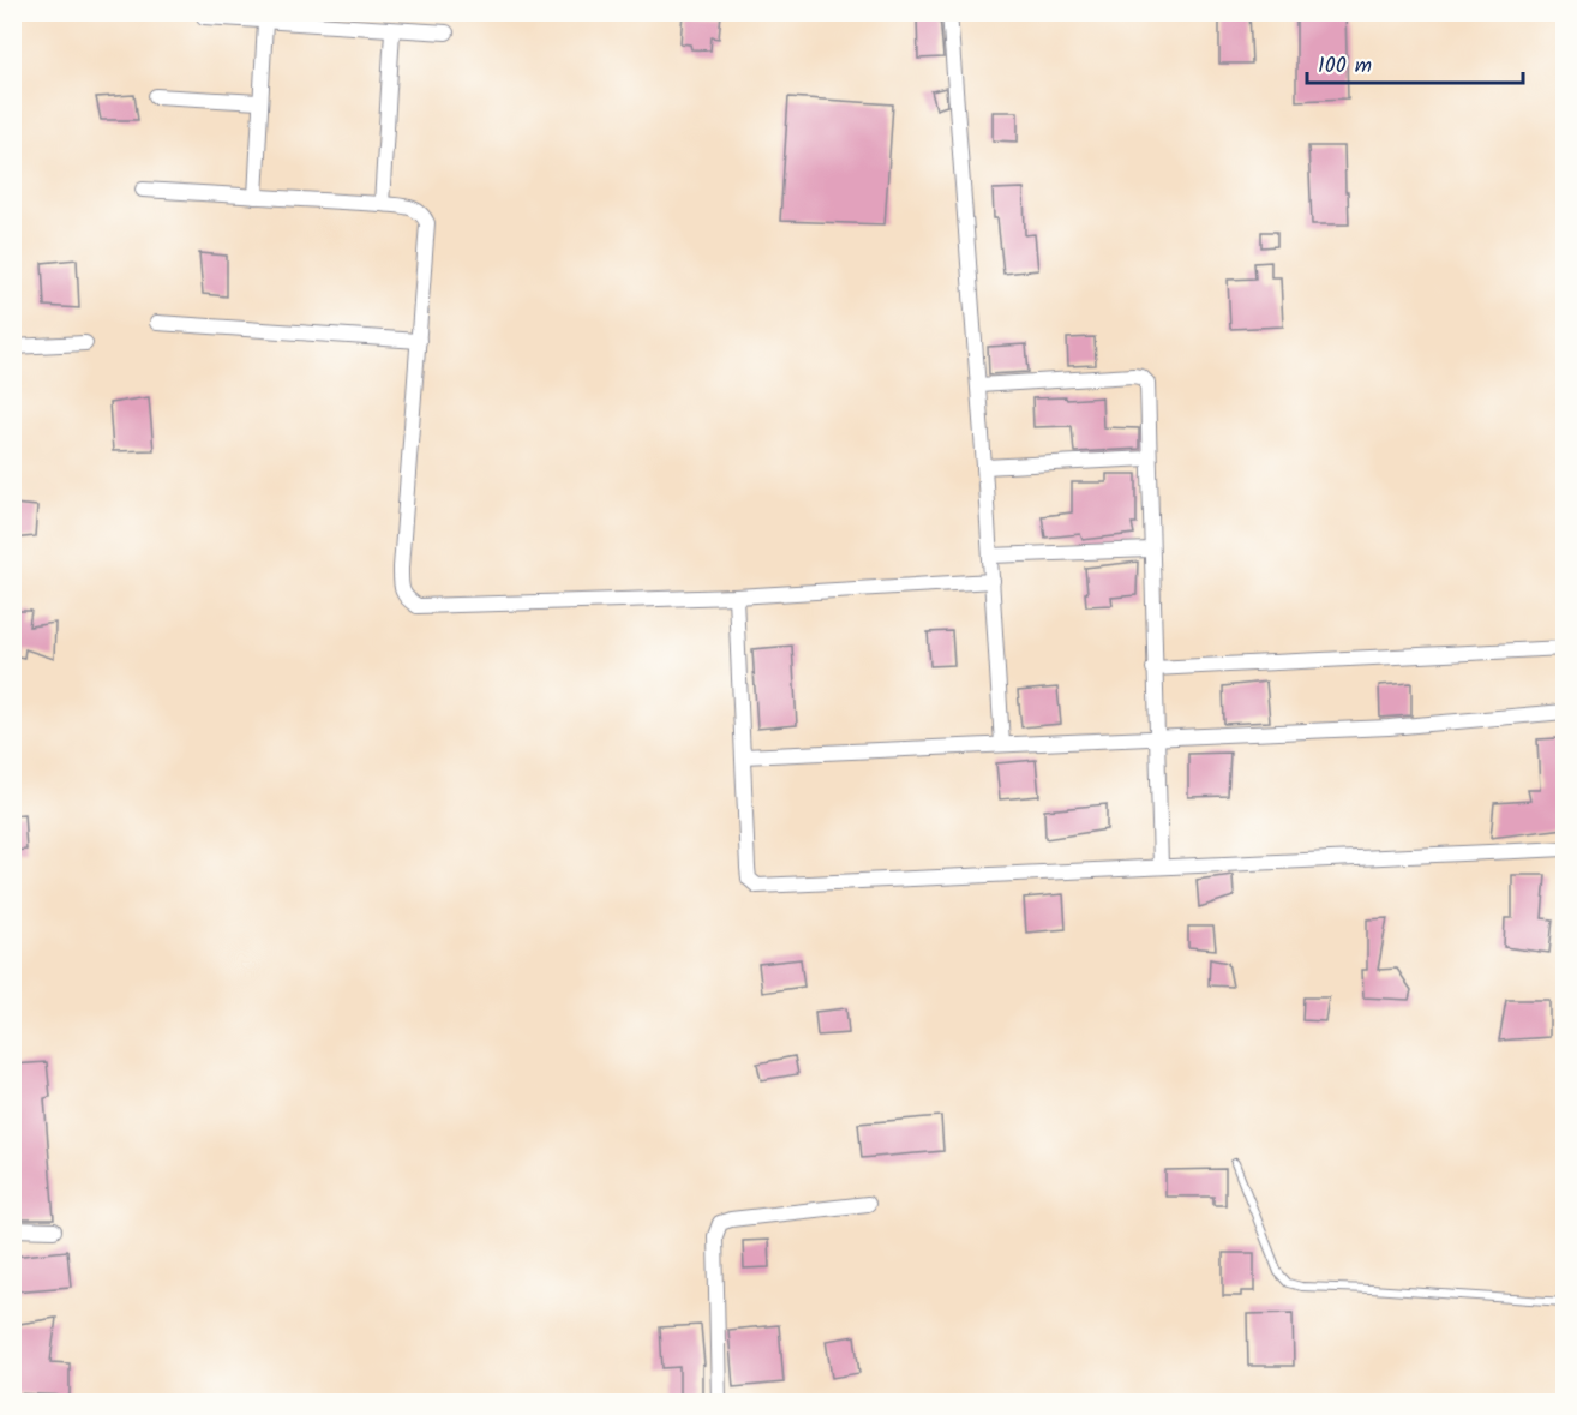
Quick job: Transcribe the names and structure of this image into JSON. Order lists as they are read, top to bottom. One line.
{"scale_bar":"100 m"}
